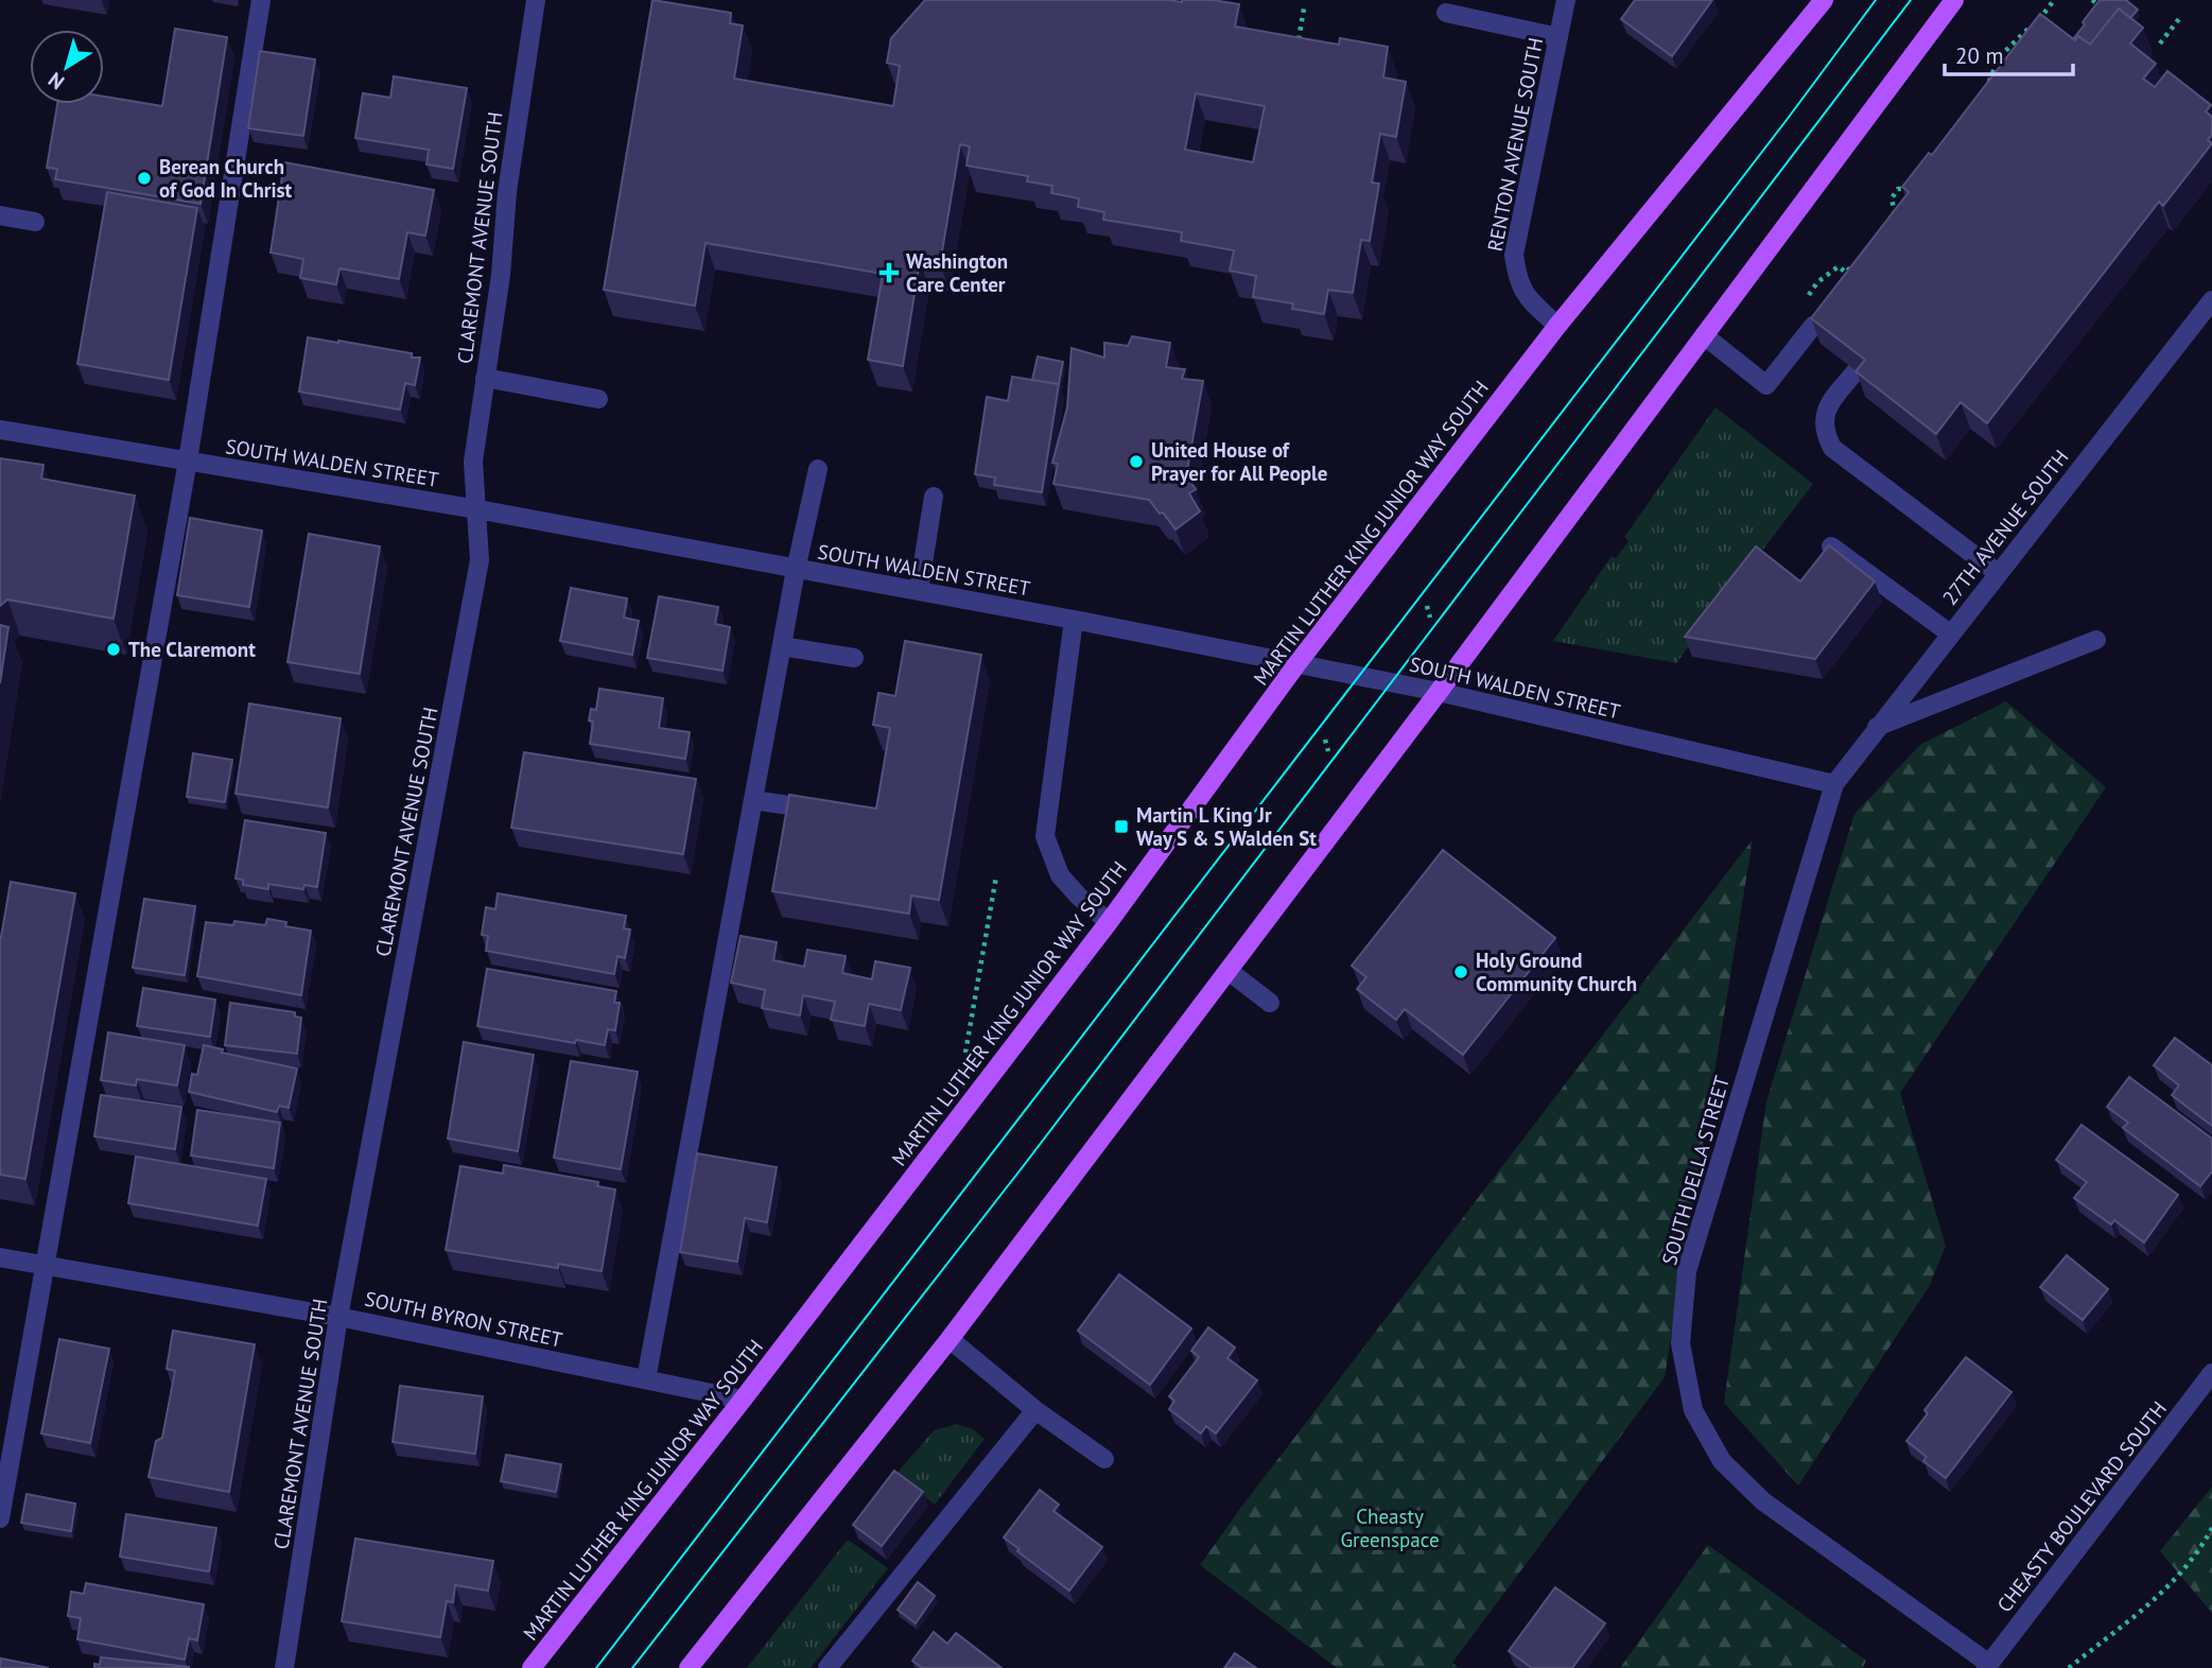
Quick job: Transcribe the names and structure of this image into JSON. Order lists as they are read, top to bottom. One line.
{"streets":{"main road":["MARTIN LUTHER KING JUNIOR WAY SOUTH"],"street":["RENTON AVENUE SOUTH","CLAREMONT AVENUE SOUTH","SOUTH WALDEN STREET","27TH AVENUE SOUTH","SOUTH DELLA STREET","SOUTH BYRON STREET","CHEASTY BOULEVARD SOUTH"]},"crossings":[["RENTON AVENUE SOUTH","MARTIN LUTHER KING JUNIOR WAY SOUTH"],["CLAREMONT AVENUE SOUTH","SOUTH WALDEN STREET"],["CLAREMONT AVENUE SOUTH","SOUTH BYRON STREET"],["SOUTH WALDEN STREET","27TH AVENUE SOUTH"],["SOUTH WALDEN STREET","MARTIN LUTHER KING JUNIOR WAY SOUTH"],["SOUTH WALDEN STREET","SOUTH DELLA STREET"],["27TH AVENUE SOUTH","SOUTH DELLA STREET"],["MARTIN LUTHER KING JUNIOR WAY SOUTH","SOUTH BYRON STREET"],["SOUTH DELLA STREET","CHEASTY BOULEVARD SOUTH"]],"parks":["Cheasty Greenspace"],"places":{"other":["Berean Church of God In Christ","United House of Prayer for All People","The Claremont","Holy Ground Community Church"],"health":["Washington Care Center"],"transit":["Martin L King Jr Way S & S Walden St"]},"scale_bar":"20 m","north":"bottom left"}
